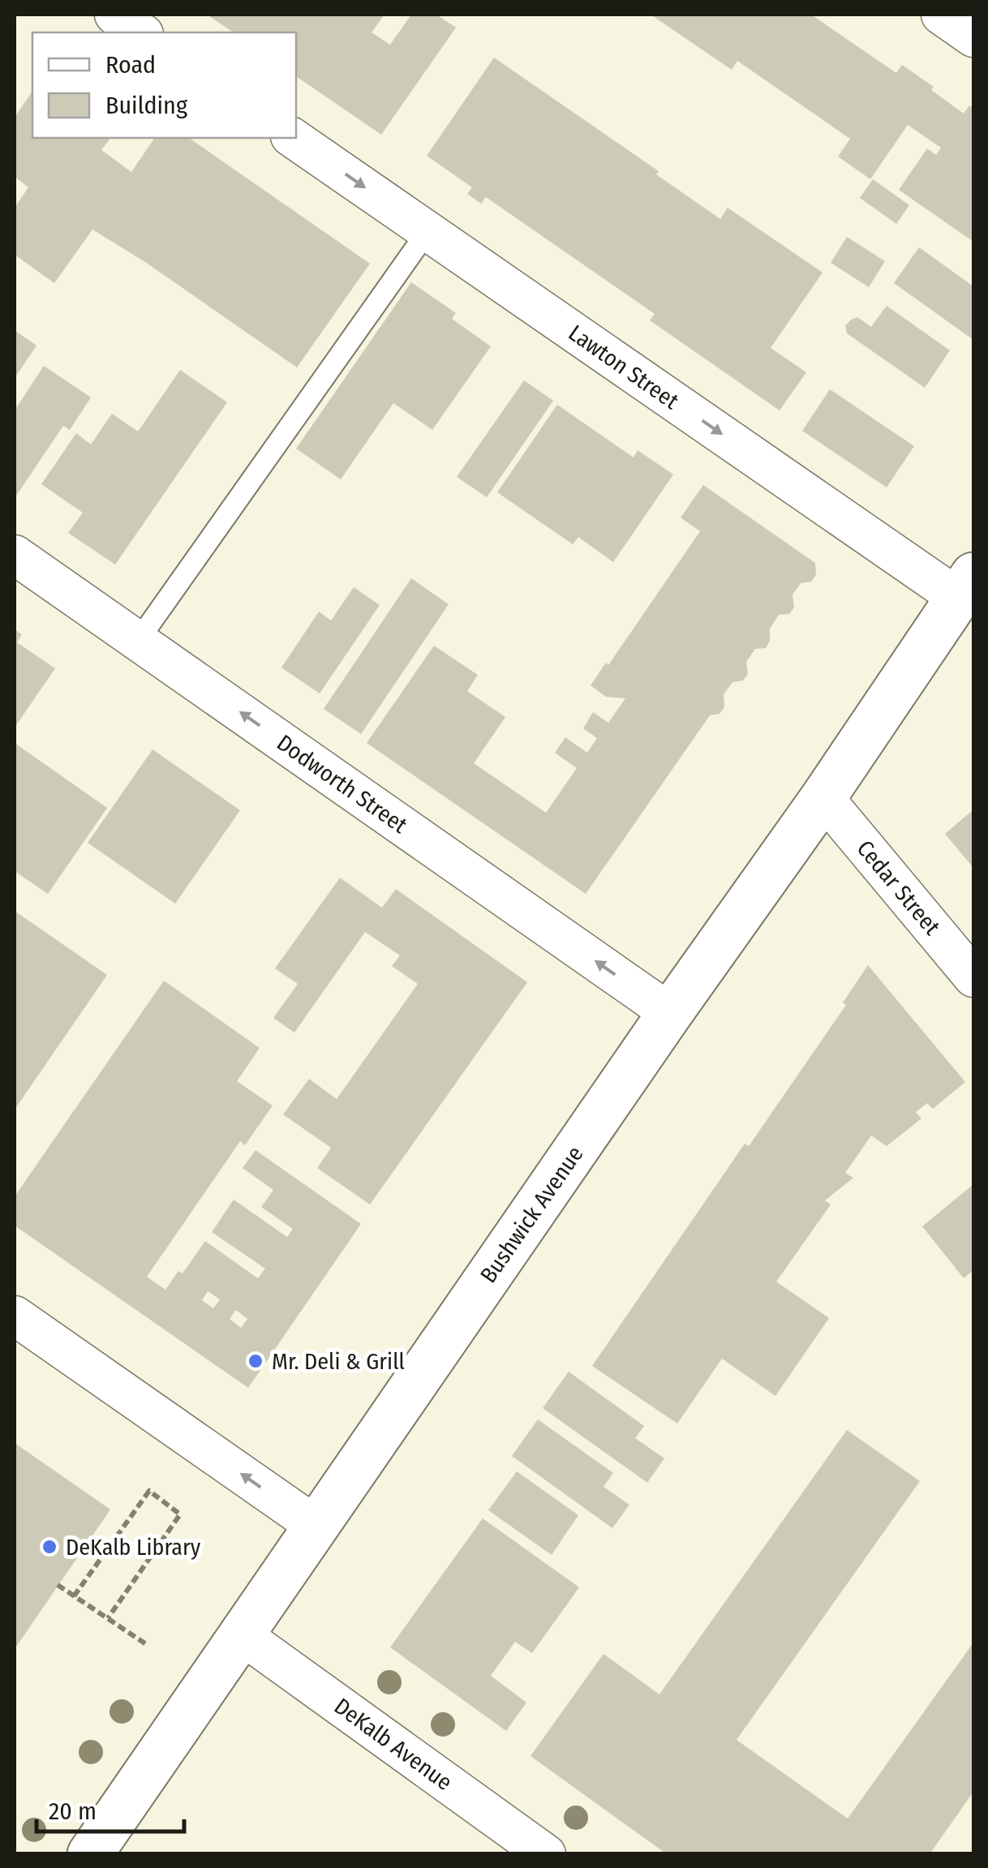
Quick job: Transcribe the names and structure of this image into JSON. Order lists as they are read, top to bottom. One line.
{"streets":{"main road":["Bushwick Avenue"],"street":["Lawton Street","Dodworth Street","Cedar Street","DeKalb Avenue"]},"crossings":[["Lawton Street","Bushwick Avenue"],["Dodworth Street","Bushwick Avenue"],["Cedar Street","Bushwick Avenue"],["Bushwick Avenue","DeKalb Avenue"]],"one_way":["Lawton Street","Dodworth Street"],"places":["Mr. Deli & Grill","DeKalb Library"],"legend":["Road","Building"],"scale_bar":"20 m"}
